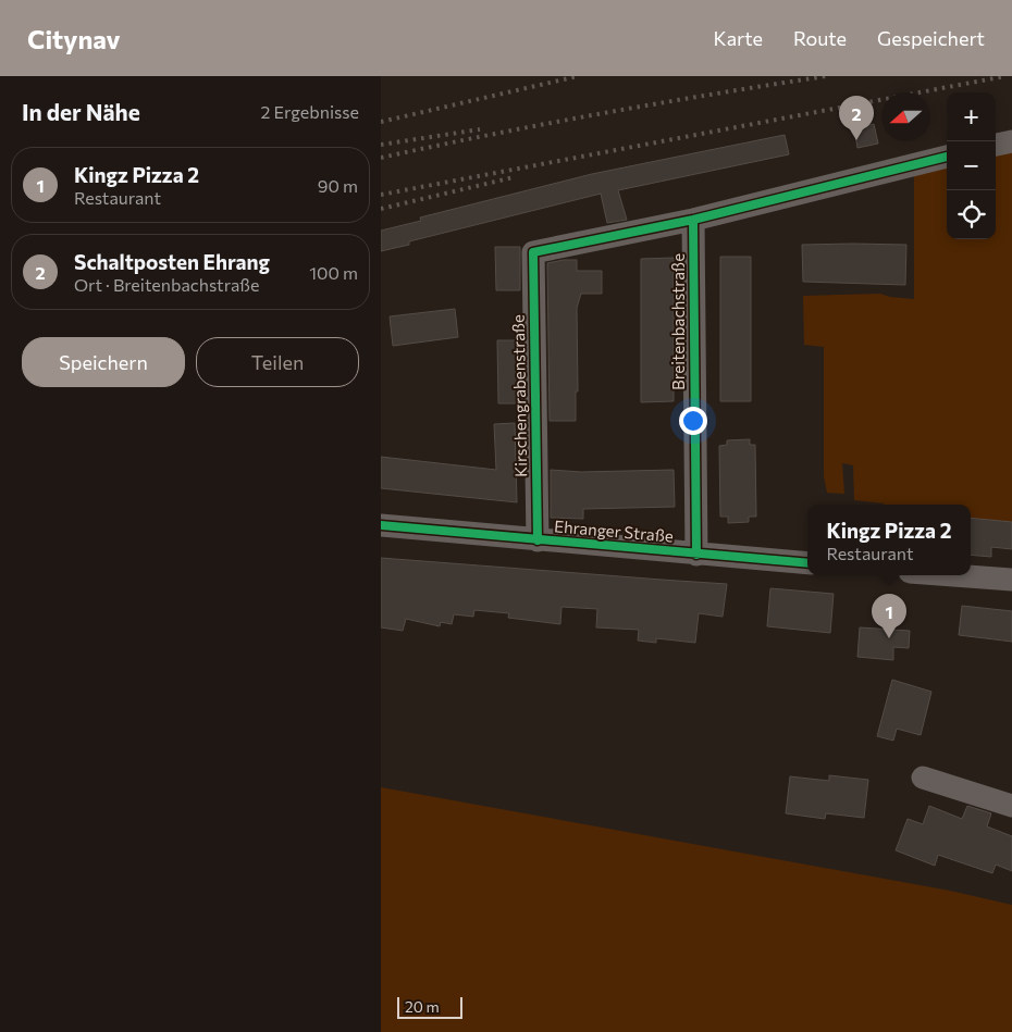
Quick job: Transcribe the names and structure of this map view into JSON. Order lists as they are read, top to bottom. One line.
{"streets":{"street":["Breitenbachstraße","Kirschengrabenstraße","Ehranger Straße"]},"crossings":[["Breitenbachstraße","Kirschengrabenstraße"],["Breitenbachstraße","Ehranger Straße"],["Kirschengrabenstraße","Ehranger Straße"]],"scale_bar":"20 m","north":"left","page":{"header":"Citynav","nav":["Karte","Route","Gespeichert"],"heading":["In der Nähe","2 Ergebnisse"],"map_buttons":["+","−"],"pins":["2","1"],"list":[{"mark":"1","name":"Kingz Pizza 2","note":"Restaurant","value":"90 m"},{"mark":"2","name":"Schaltposten Ehrang","note":"Ort · Breitenbachstraße","value":"100 m"}],"buttons":["Speichern","Teilen"],"popup":["Kingz Pizza 2","Restaurant"],"scale":"20 m"}}
